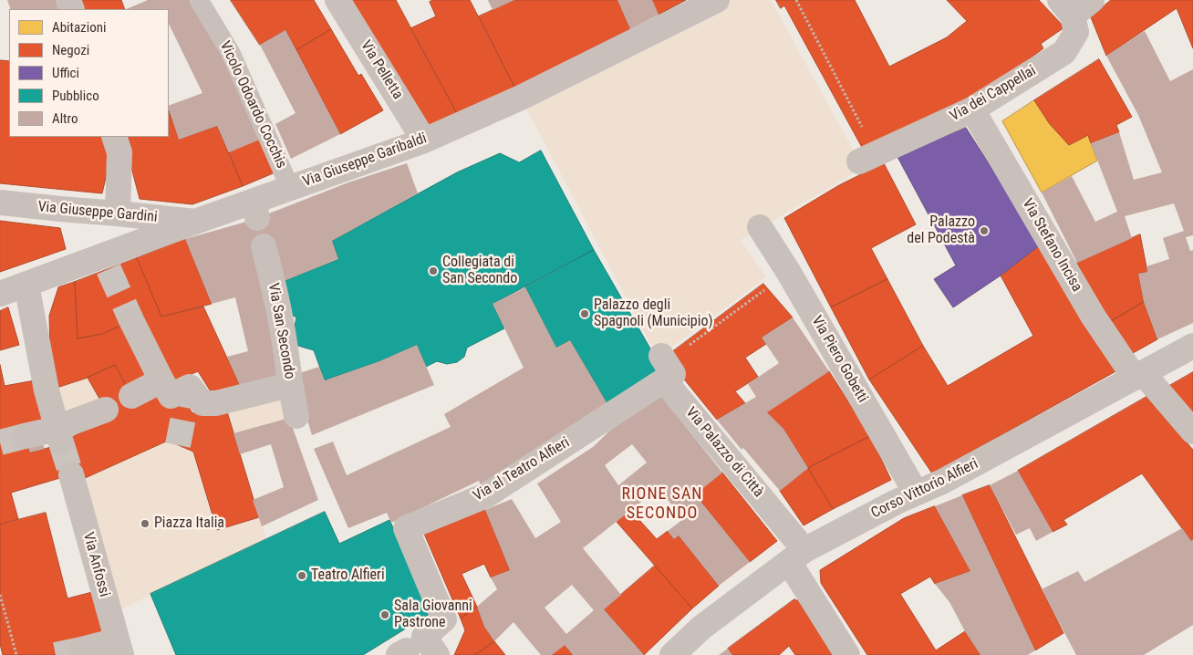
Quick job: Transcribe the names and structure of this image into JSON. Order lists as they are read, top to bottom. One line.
{"streets":{"street":["Via Pelletta","Via dei Cappellai","Via Giuseppe Garibaldi","Via Giuseppe Gardini","Via Stefano Incisa","Via San Secondo","Via Piero Gobetti","Via Palazzo di Città","Via al Teatro Alfieri","Corso Vittorio Alfieri","Via Anfossi"],"lane":["Vicolo Odoardo Cocchis"]},"crossings":[["Via Pelletta","Via Giuseppe Garibaldi"],["Via dei Cappellai","Via Stefano Incisa"],["Vicolo Odoardo Cocchis","Via Giuseppe Garibaldi"],["Via Giuseppe Garibaldi","Via Giuseppe Gardini"],["Via Stefano Incisa","Corso Vittorio Alfieri"],["Via Piero Gobetti","Corso Vittorio Alfieri"],["Via Palazzo di Città","Via al Teatro Alfieri"],["Via Palazzo di Città","Corso Vittorio Alfieri"]],"districts":["RIONE SAN SECONDO"],"places":["Palazzo del Podestà","Collegiata di San Secondo","Palazzo degli Spagnoli (Municipio)","Piazza Italia","Teatro Alfieri","Sala Giovanni Pastrone"],"legend":["Abitazioni","Negozi","Uffici","Pubblico","Altro"]}
